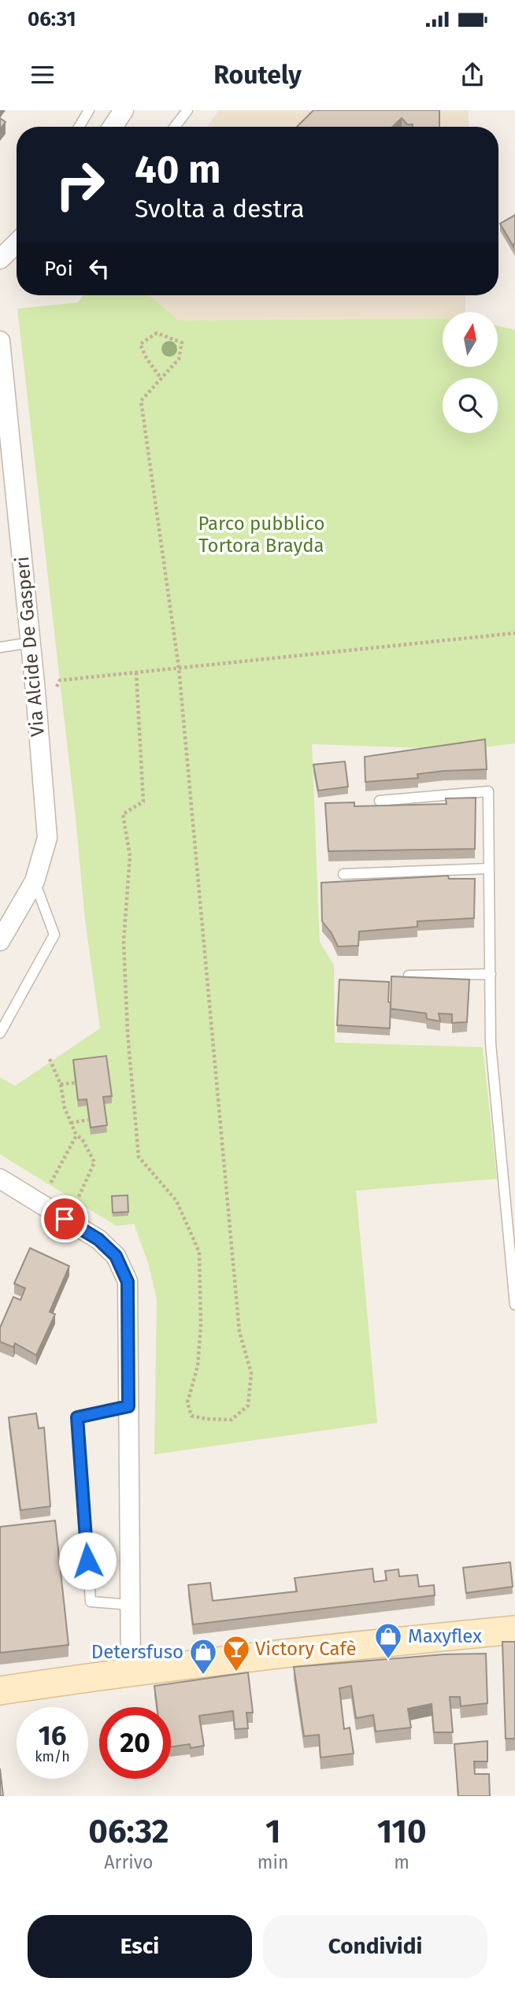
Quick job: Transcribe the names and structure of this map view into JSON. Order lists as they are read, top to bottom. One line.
{"streets":{"street":["Via Alcide De Gasperi"]},"parks":["Parco pubblico Tortora Brayda"],"places":{"shop":["Maxyflex","Detersfuso"],"bar":["Victory Cafè"]},"north":"top","page":{"status":"06:31","header":"Routely","turn":["40 m","Svolta a destra"],"then":"Poi","speed":"16 km/h","limit":"20","eta":["06:32","Arrivo","1","min","110","m"],"buttons":["Esci","Condividi"]}}
